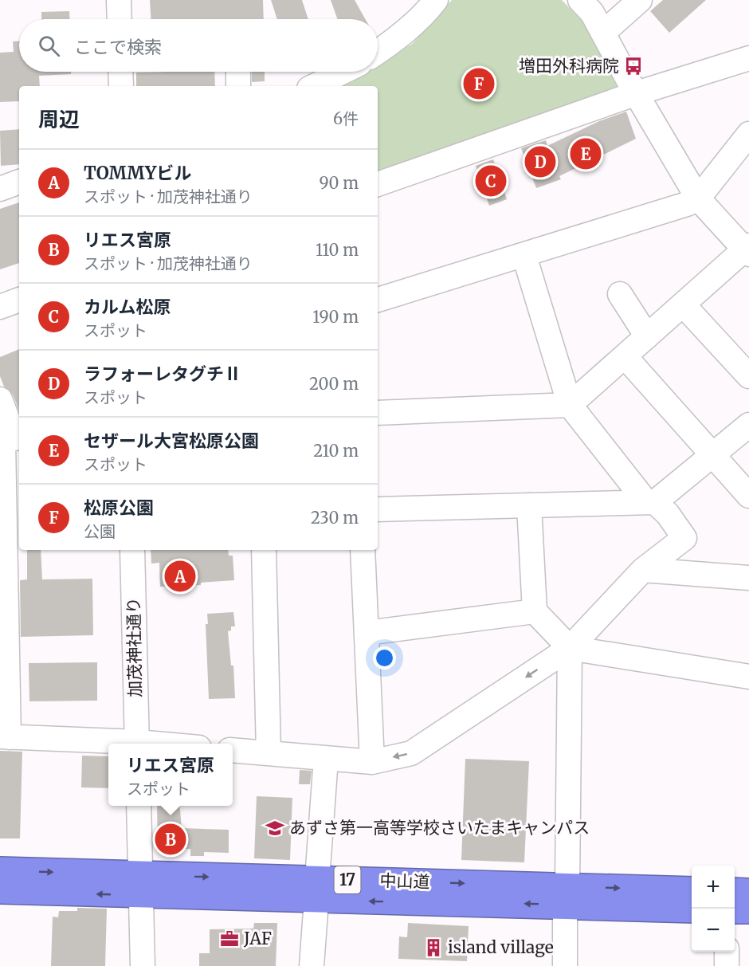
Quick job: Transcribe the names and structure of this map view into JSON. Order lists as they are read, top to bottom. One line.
{"streets":{"highway":["17","中山道"],"street":["加茂神社通り"]},"places":{"bus stop":["増田外科病院"],"school or university":["あずさ第一高等学校さいたまキャンパス"],"office":["JAF"],"building":["island village"]},"page":{"search":"ここで検索","pins":["F","E","D","C","A","B"],"heading":["周辺","6件"],"list":[{"mark":"A","name":"TOMMYビル","note":"スポット · 加茂神社通り","value":"90 m"},{"mark":"B","name":"リエス宮原","note":"スポット · 加茂神社通り","value":"110 m"},{"mark":"C","name":"カルム松原","note":"スポット","value":"190 m"},{"mark":"D","name":"ラフォーレタグチⅡ","note":"スポット","value":"200 m"},{"mark":"E","name":"セザール大宮松原公園","note":"スポット","value":"210 m"},{"mark":"F","name":"松原公園","note":"公園","value":"230 m"}],"popup":["リエス宮原","スポット"],"map_buttons":["+","−"]}}
